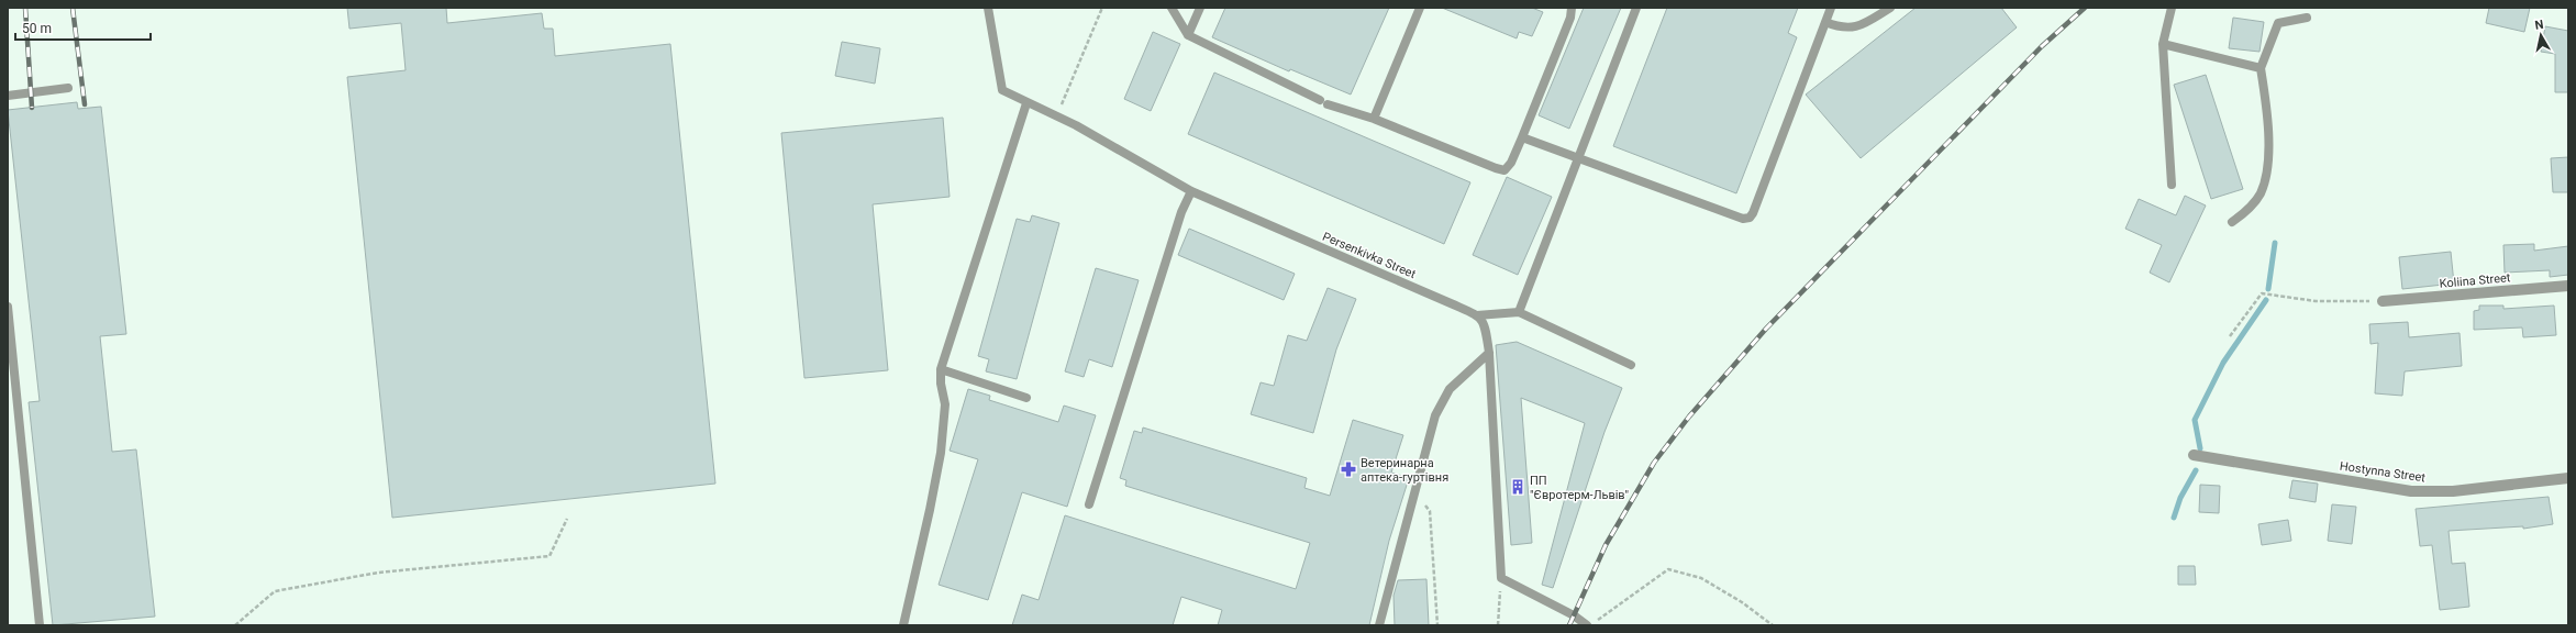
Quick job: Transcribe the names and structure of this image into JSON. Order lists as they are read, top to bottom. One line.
{"streets":{"street":["Koliina Street","Hostynna Street"],"lane":["Persenkivka Street"]},"places":{"pharmacy":["Ветеринарна аптека-гуртівня"],"building":["ПП \"Євротерм-Львів\""]},"scale_bar":"50 m","north":"top"}
